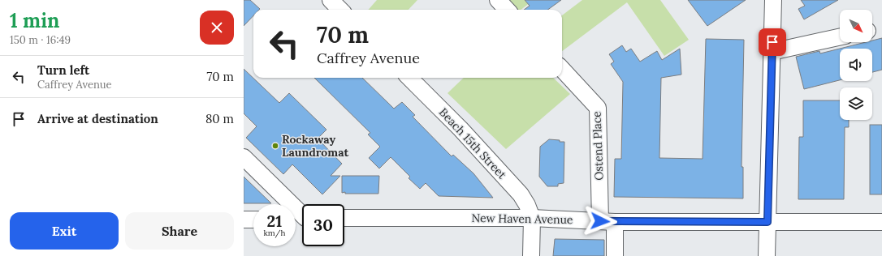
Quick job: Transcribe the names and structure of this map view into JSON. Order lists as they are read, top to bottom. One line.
{"streets":{"street":["Beach 15th Street","Ostend Place","New Haven Avenue"]},"crossings":[["Beach 15th Street","New Haven Avenue"],["Ostend Place","New Haven Avenue"]],"places":["Rockaway Laundromat"],"north":"bottom right","page":{"heading":["1 min","150 m · 16:49"],"turn":["70 m","Caffrey Avenue"],"list":[{"name":"Turn left","note":"Caffrey Avenue","value":"70 m"},{"name":"Arrive at destination","value":"80 m"}],"speed":"21 km/h","limit":"30","buttons":["Exit","Share"]}}
